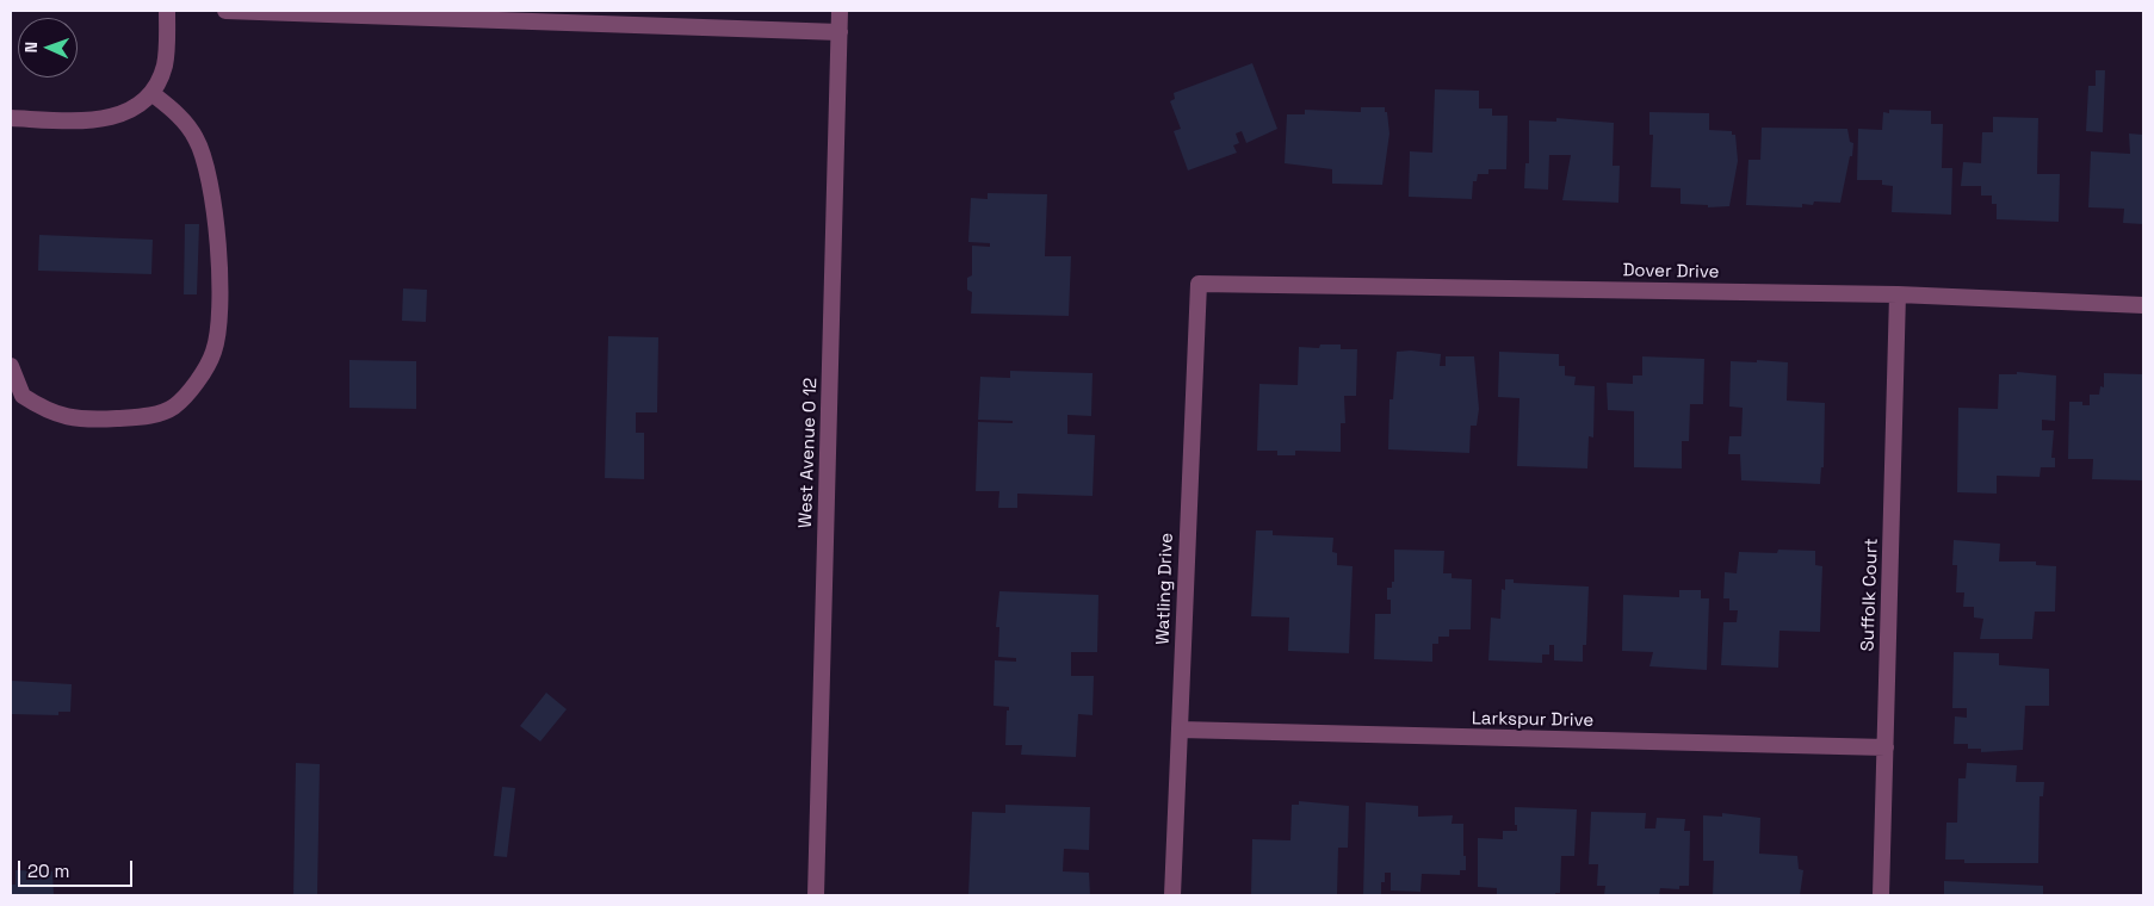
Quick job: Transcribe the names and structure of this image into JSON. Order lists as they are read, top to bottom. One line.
{"streets":{"street":["Dover Drive","West Avenue O 12","Watling Drive","Suffolk Court","Larkspur Drive"]},"crossings":[["Dover Drive","Watling Drive"],["Dover Drive","Suffolk Court"],["Watling Drive","Larkspur Drive"],["Suffolk Court","Larkspur Drive"]],"scale_bar":"20 m","north":"left"}
